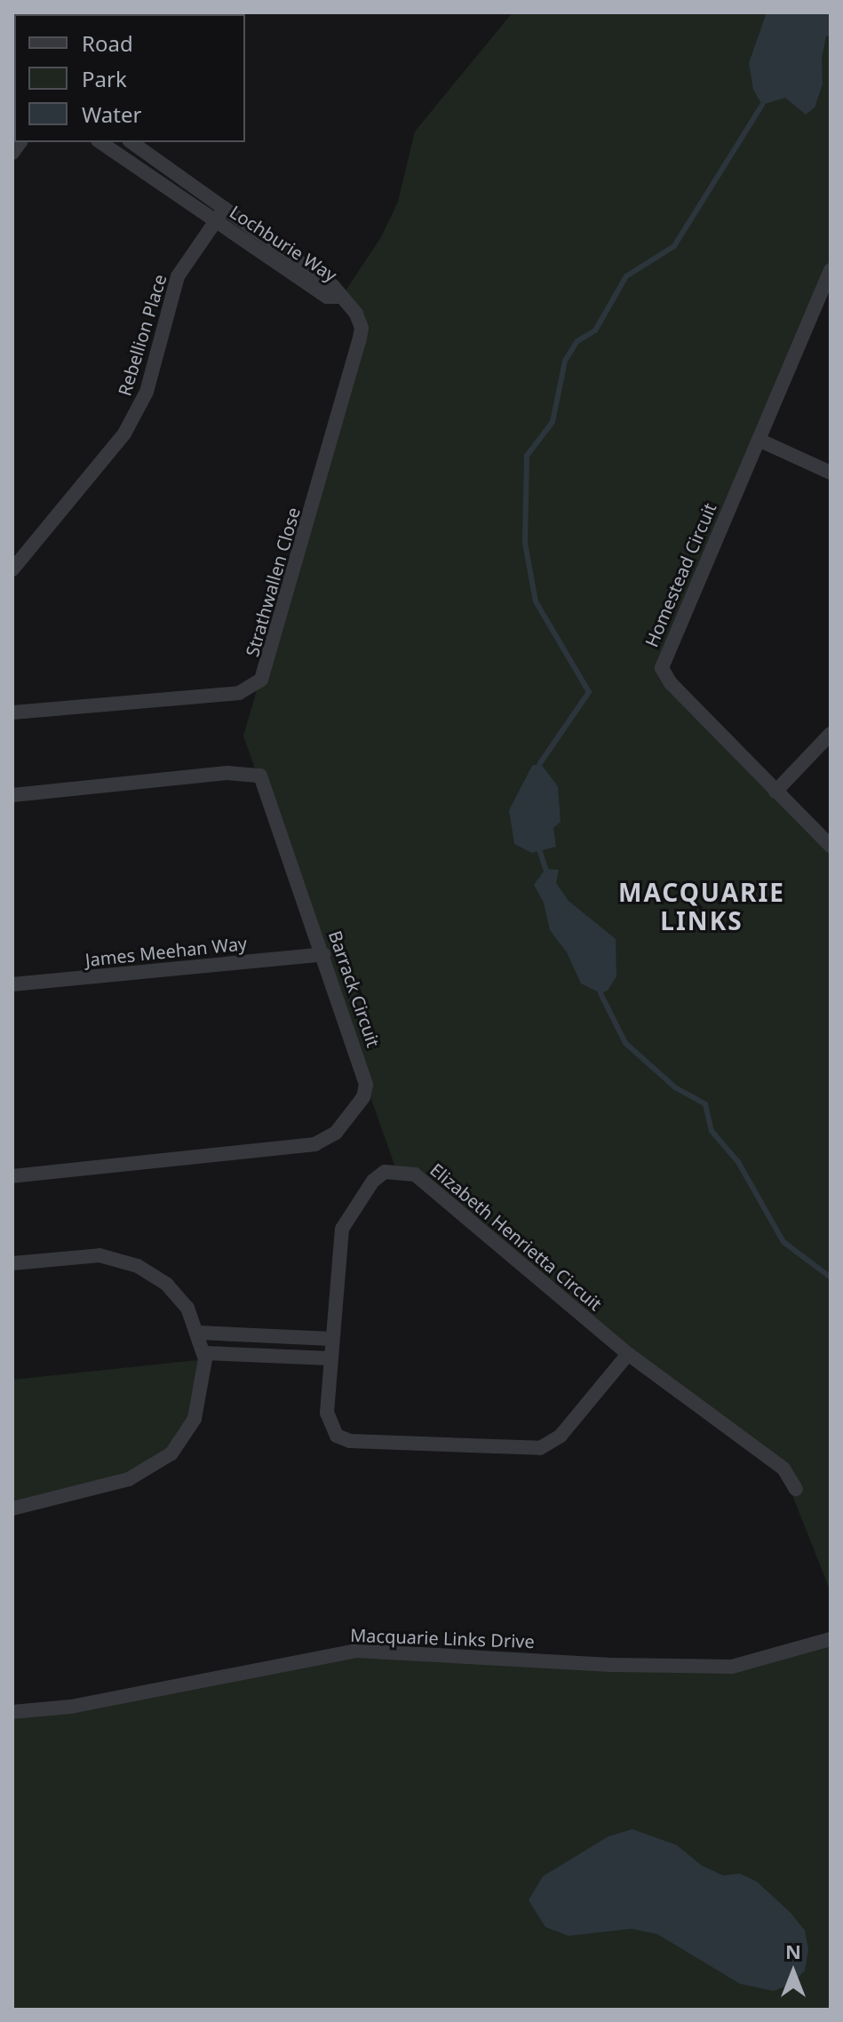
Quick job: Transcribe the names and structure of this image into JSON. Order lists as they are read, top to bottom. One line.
{"streets":{"street":["Lochburie Way","Rebellion Place","Homestead Circuit","Strathwallen Close","James Meehan Way","Barrack Circuit","Elizabeth Henrietta Circuit","Macquarie Links Drive"]},"crossings":[["Lochburie Way","Rebellion Place"],["Lochburie Way","Strathwallen Close"],["James Meehan Way","Barrack Circuit"]],"districts":["MACQUARIE LINKS"],"legend":["Road","Park","Water"],"north":"top"}
